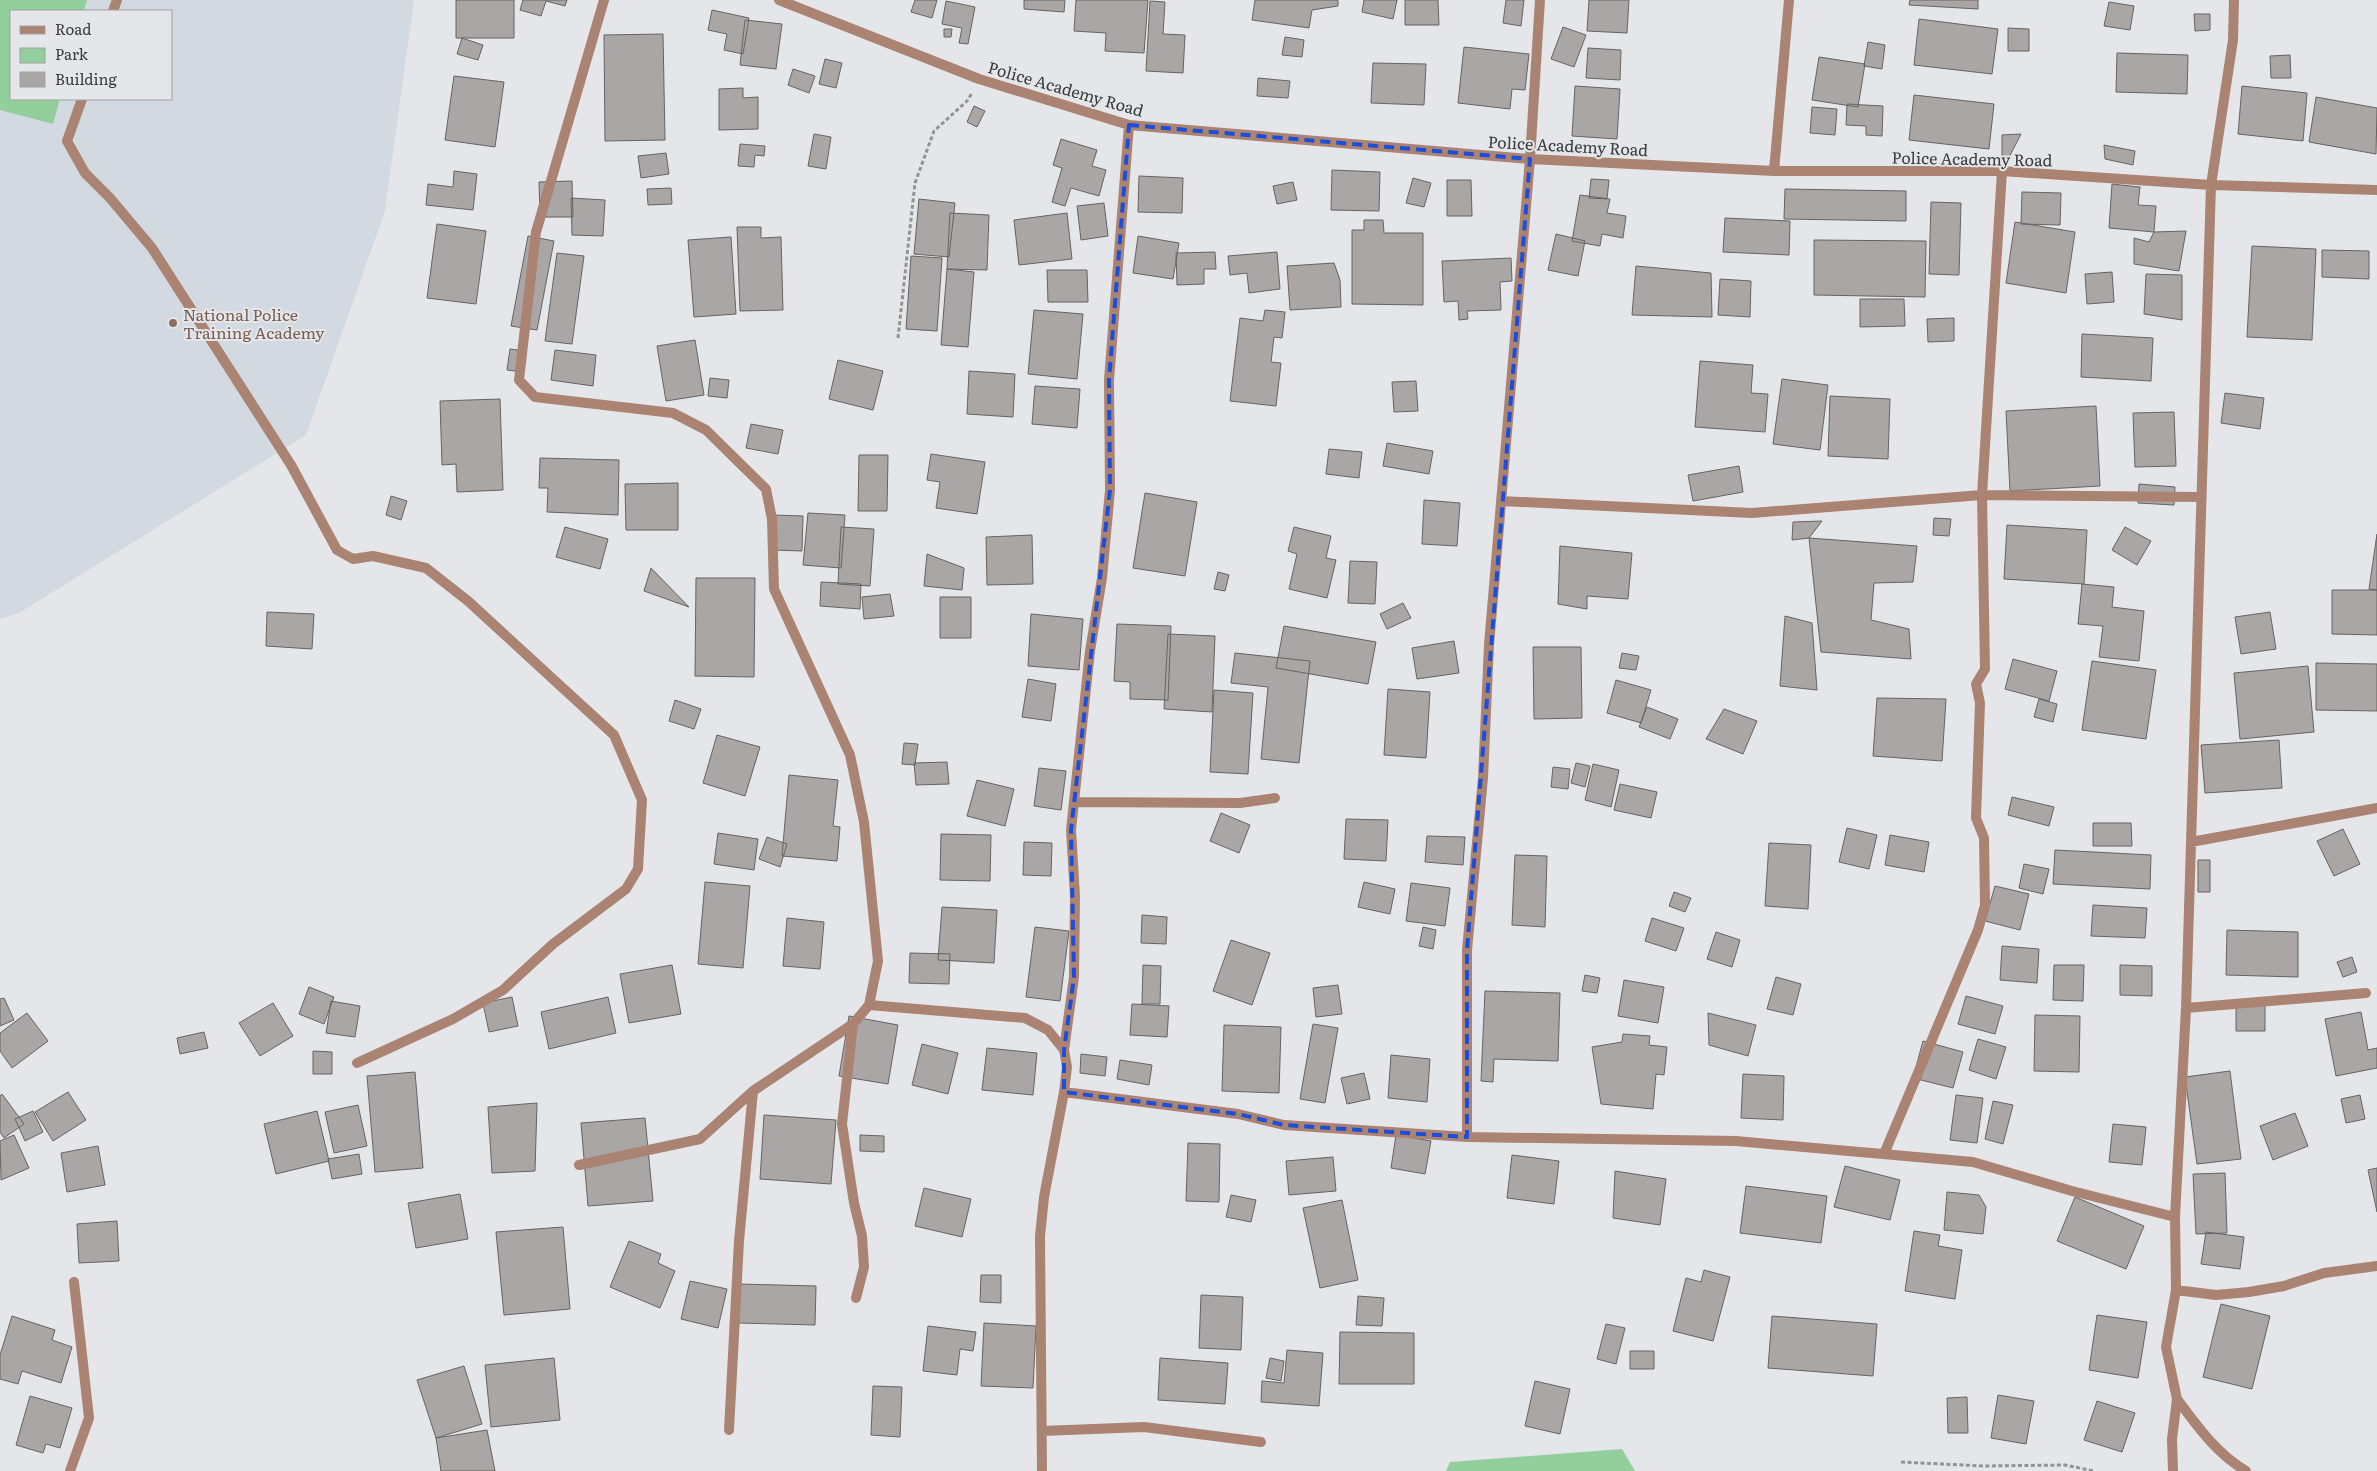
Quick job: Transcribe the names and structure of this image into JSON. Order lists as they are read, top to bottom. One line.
{"streets":{"street":["Police Academy Road"]},"places":["National Police Training Academy"],"legend":["Road","Park","Building"]}
